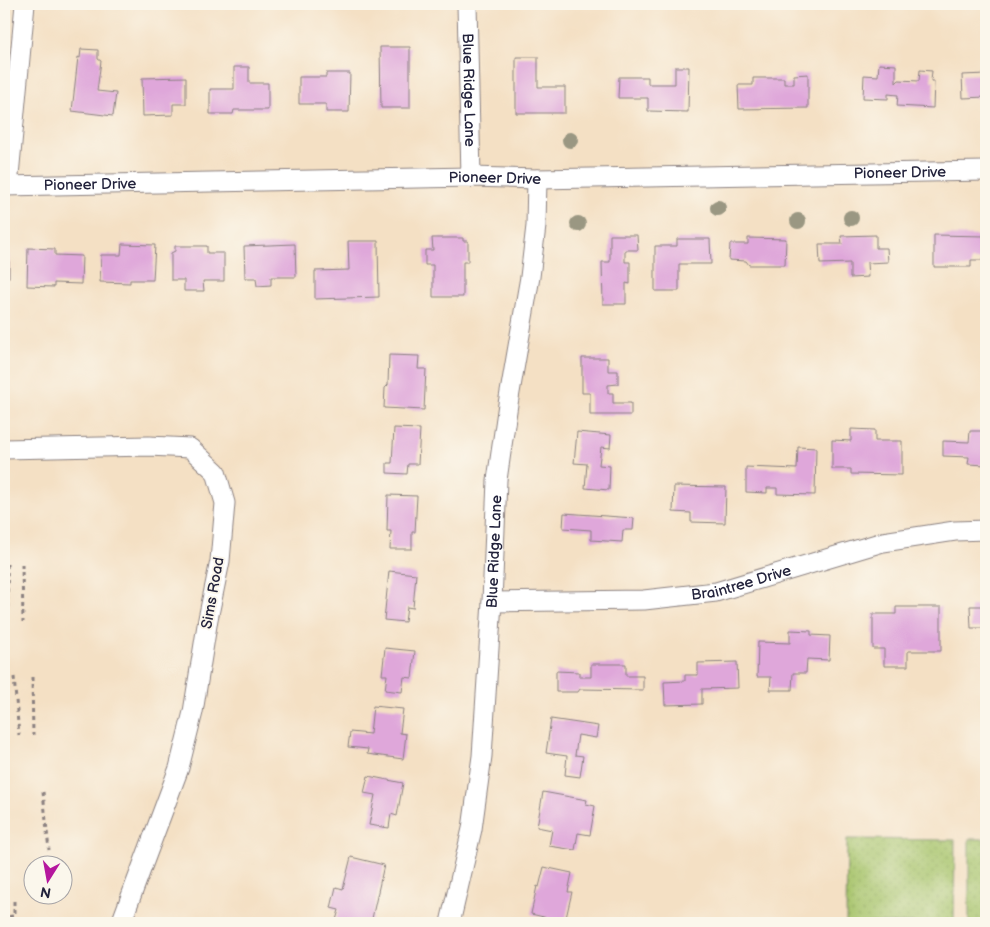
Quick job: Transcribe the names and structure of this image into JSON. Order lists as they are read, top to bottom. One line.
{"streets":{"street":["Blue Ridge Lane","Pioneer Drive","Braintree Drive","Sims Road"]},"crossings":[["Blue Ridge Lane","Pioneer Drive"],["Blue Ridge Lane","Braintree Drive"]],"north":"bottom"}
